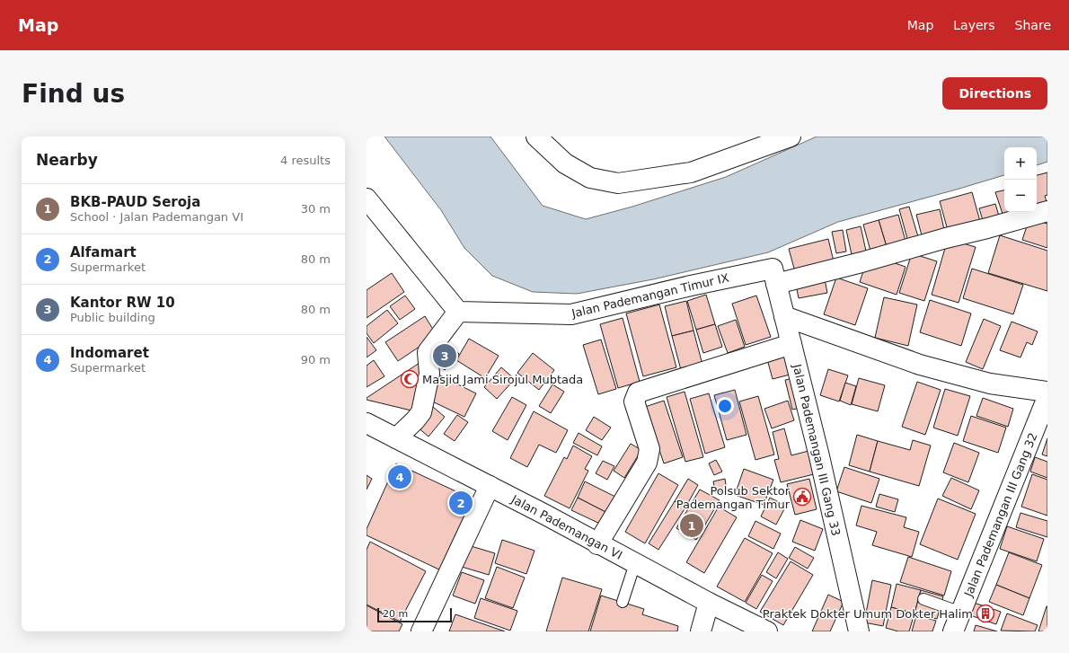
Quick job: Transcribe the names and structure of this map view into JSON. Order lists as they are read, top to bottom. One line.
{"streets":{"street":["Jalan Pademangan Timur IX","Jalan Pademangan III Gang 33","Jalan Pademangan III Gang 32","Jalan Pademangan VI"]},"crossings":[["Jalan Pademangan Timur IX","Jalan Pademangan III Gang 33"]],"places":{"mosque":["Masjid Jami Sirojul Mubtada"],"public building":["Polsub Sektor Pademangan Timur"],"building":["Praktek Dokter Umum Dokter Halim"]},"scale_bar":"20 m","page":{"header":"Map","nav":["Map","Layers","Share"],"buttons":"Directions","title":"Find us","heading":["Nearby","4 results"],"map_buttons":["+","−"],"list":[{"mark":"1","name":"BKB-PAUD Seroja","note":"School · Jalan Pademangan VI","value":"30 m"},{"mark":"2","name":"Alfamart","note":"Supermarket","value":"80 m"},{"mark":"3","name":"Kantor RW 10","note":"Public building","value":"80 m"},{"mark":"4","name":"Indomaret","note":"Supermarket","value":"90 m"}],"pins":["3","4","2","1"],"scale":"20 m"}}
